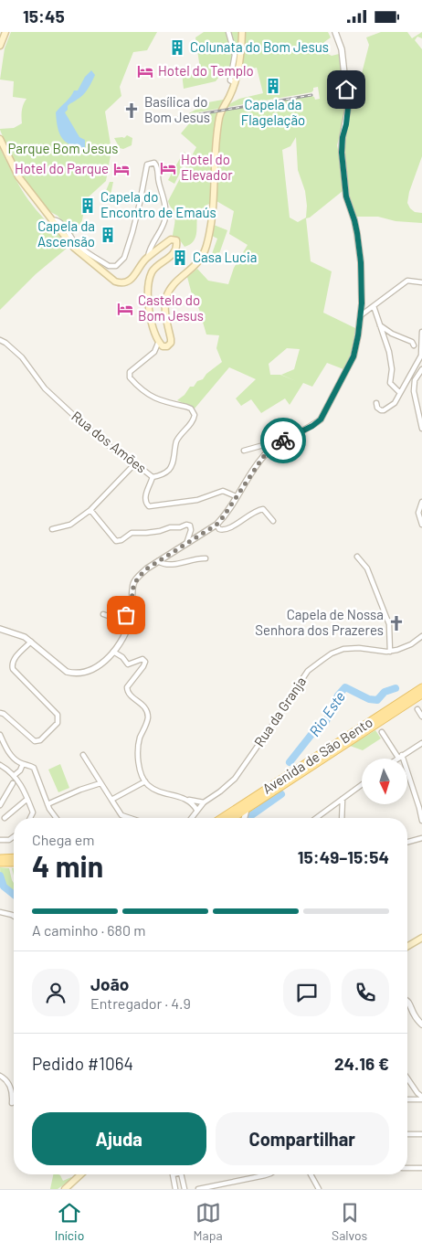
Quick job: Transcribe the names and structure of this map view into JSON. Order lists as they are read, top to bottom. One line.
{"streets":{"main road":["Avenida de São Bento"],"street":["Rua dos Amões","Rua da Granja"]},"water":["Rio Este"],"parks":["Parque Bom Jesus"],"places":{"building":["Colunata do Bom Jesus","Capela da Flagelação","Capela do Encontro de Emaús","Capela da Ascensão","Casa Lucia"],"hotel":["Hotel do Templo","Hotel do Elevador","Hotel do Parque","Castelo do Bom Jesus"],"church":["Basílica do Bom Jesus","Capela de Nossa Senhora dos Prazeres"]},"north":"bottom","page":{"status":"15:45","heading":["4 min","Chega em","15:49–15:54"],"panel":["João","Entregador · 4.9","Pedido #1064","24.16 €"],"bar":"A caminho · 680 m","buttons":["Ajuda","Compartilhar"],"tabs":["Início","Mapa","Salvos"]}}
